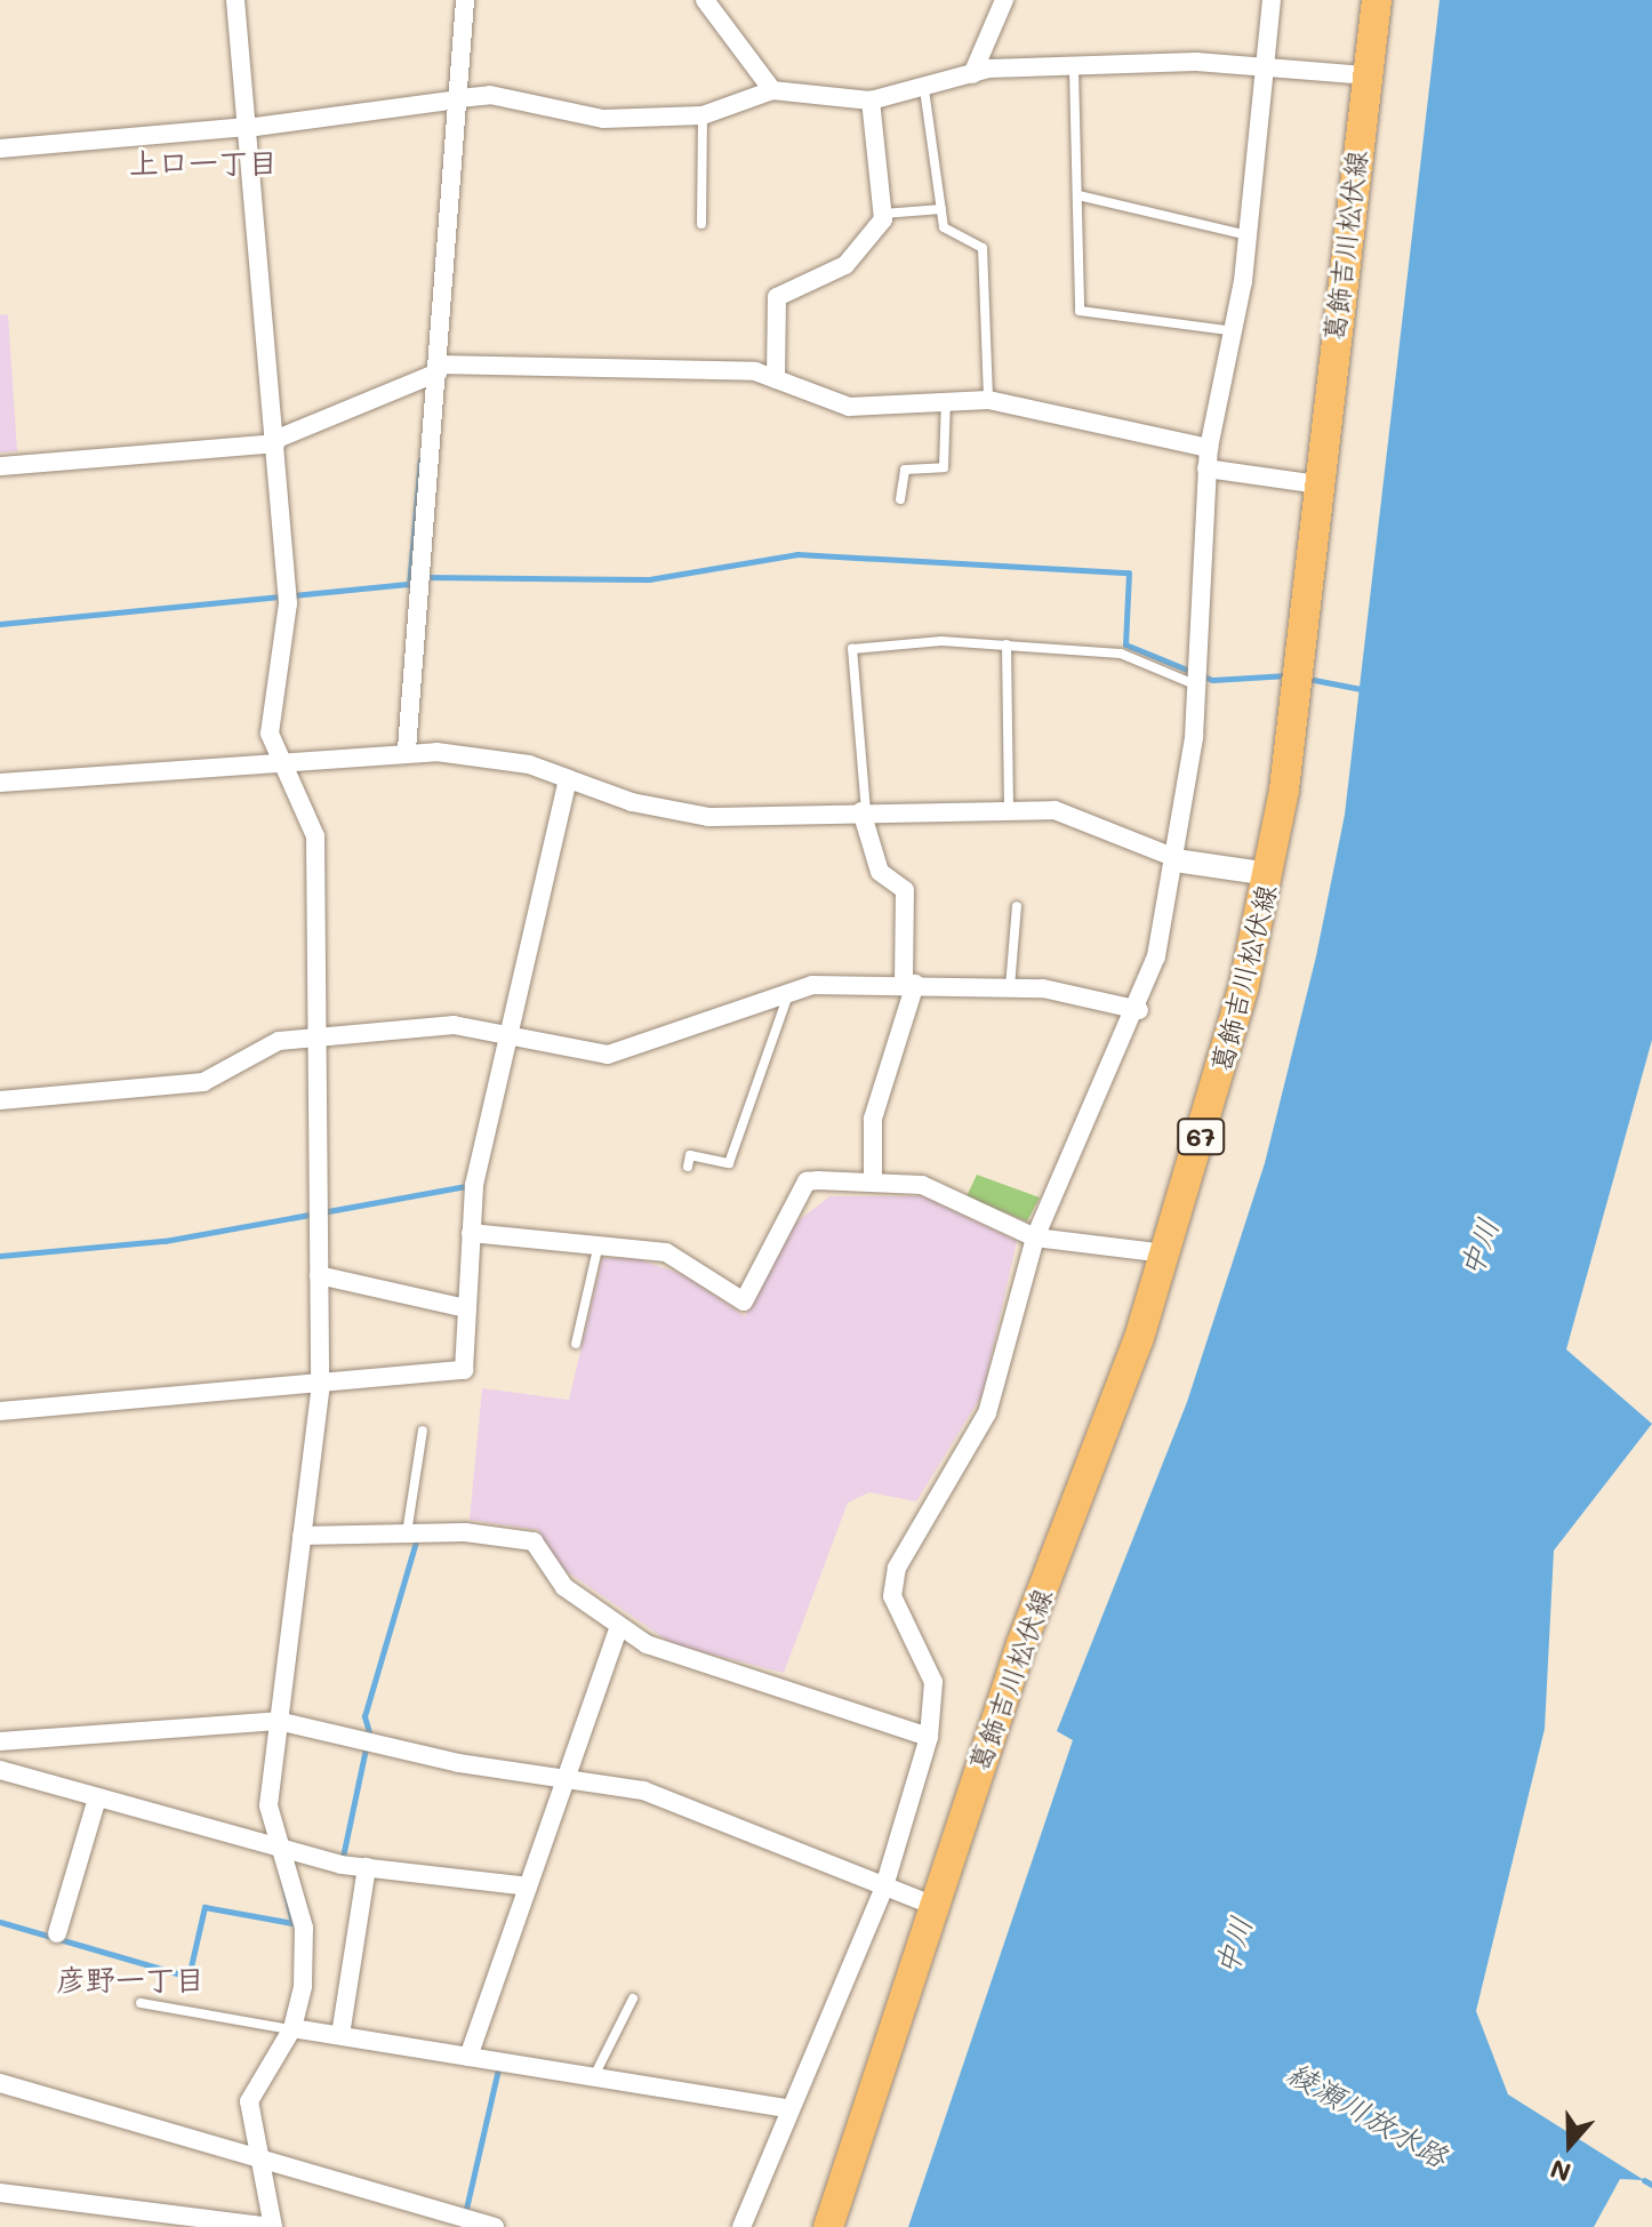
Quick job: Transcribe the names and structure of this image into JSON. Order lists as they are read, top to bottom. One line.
{"streets":{"main road":["葛飾吉川松伏線","67"]},"districts":["上口一丁目","彦野一丁目"],"water":["中川","綾瀬川放水路"],"north":"bottom"}
